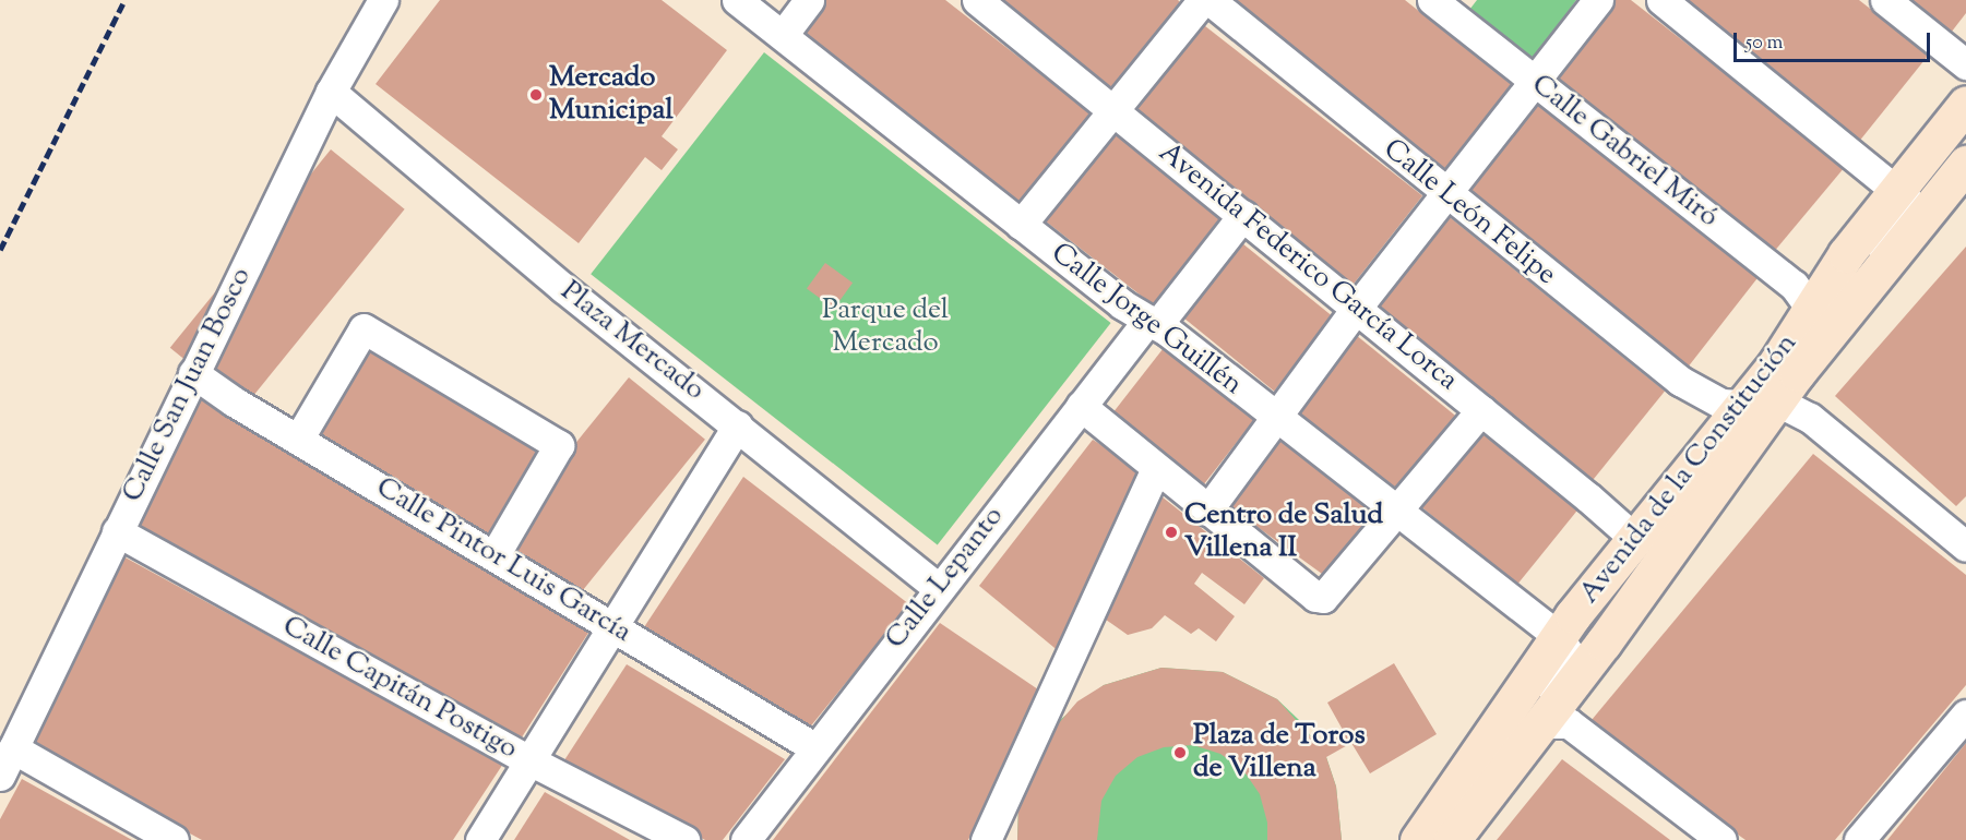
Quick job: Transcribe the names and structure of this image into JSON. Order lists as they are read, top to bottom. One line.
{"streets":{"street":["Calle Gabriel Miró","Calle León Felipe","Avenida Federico García Lorca","Calle Jorge Guillén","Plaza Mercado","Calle San Juan Bosco","Avenida de la Constitución","Calle Pintor Luis García","Calle Lepanto","Calle Capitán Postigo"]},"crossings":[["Calle Gabriel Miró","Avenida de la Constitución"],["Calle León Felipe","Avenida de la Constitución"],["Avenida Federico García Lorca","Avenida de la Constitución"],["Avenida Federico García Lorca","Calle Lepanto"],["Calle Jorge Guillén","Avenida de la Constitución"],["Calle Jorge Guillén","Calle Lepanto"],["Plaza Mercado","Calle San Juan Bosco"],["Plaza Mercado","Calle Lepanto"],["Calle San Juan Bosco","Calle Pintor Luis García"],["Calle San Juan Bosco","Calle Capitán Postigo"],["Calle Pintor Luis García","Calle Lepanto"]],"parks":["Parque del Mercado"],"places":["Mercado Municipal","Centro de Salud Villena II","Plaza de Toros de Villena"],"scale_bar":"50 m"}
